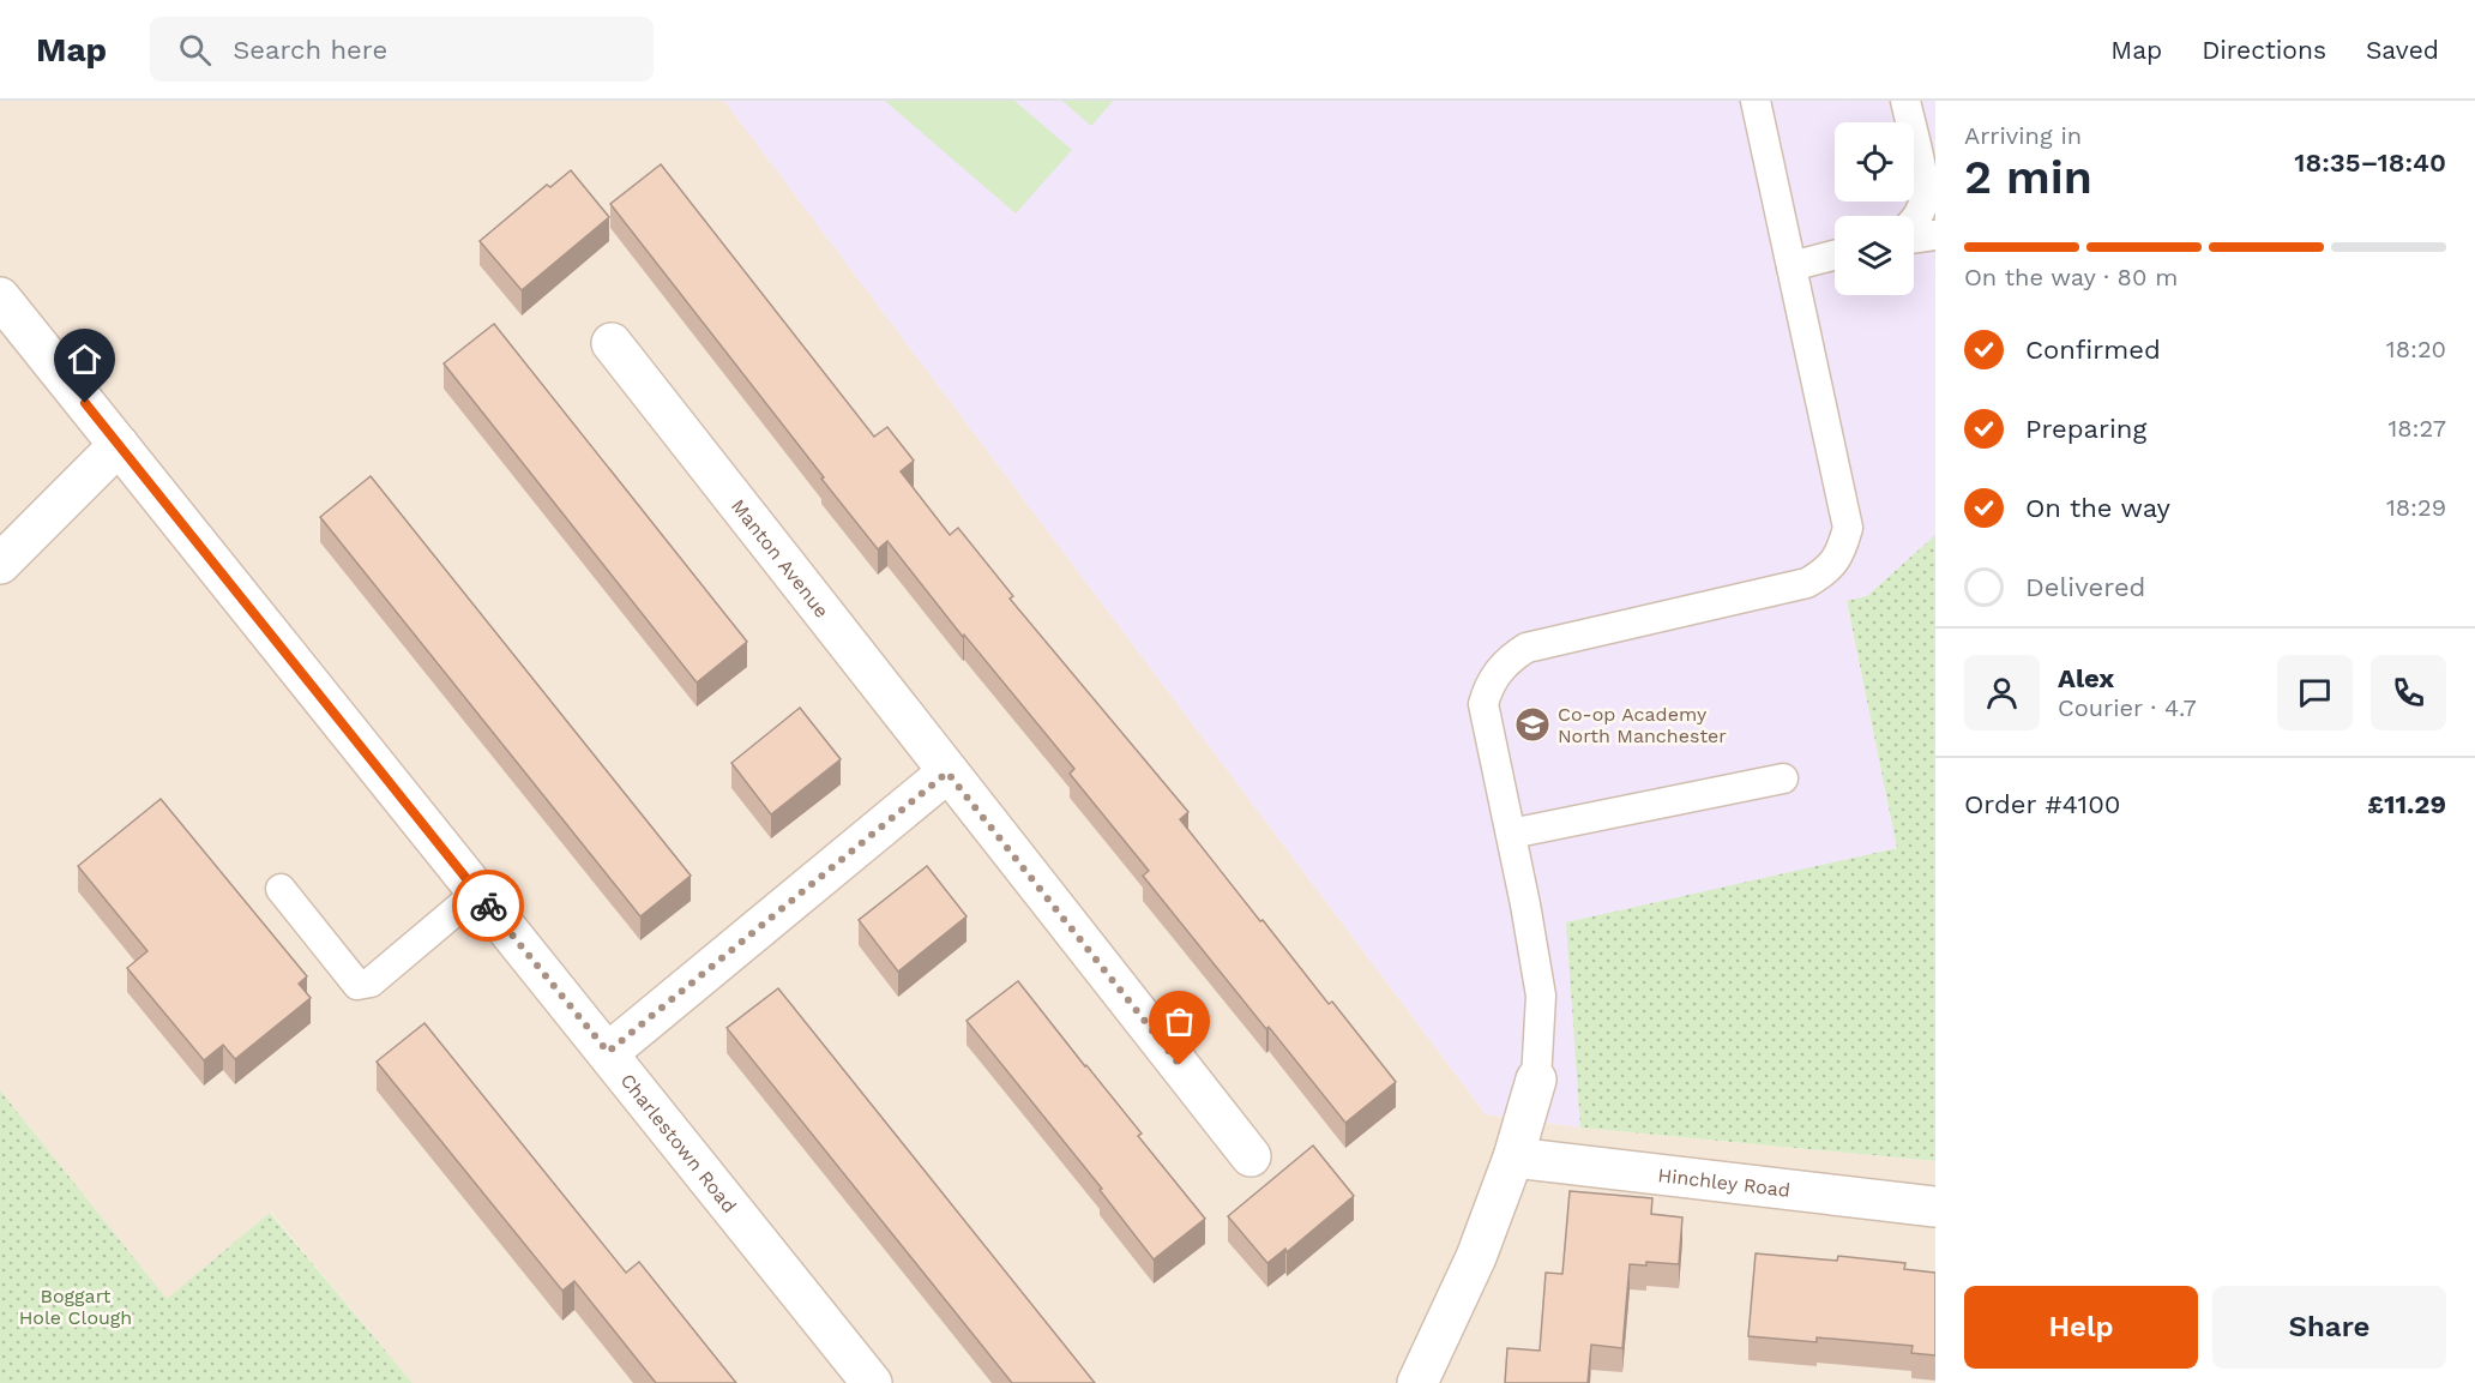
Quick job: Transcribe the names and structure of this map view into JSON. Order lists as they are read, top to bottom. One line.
{"streets":{"street":["Manton Avenue","Charlestown Road","Hinchley Road"]},"parks":["Boggart Hole Clough"],"places":{"school or university":["Co-op Academy North Manchester"]},"page":{"header":"Map","search":"Search here","nav":["Map","Directions","Saved"],"heading":["2 min","Arriving in","18:35–18:40"],"panel":["Alex","Courier · 4.7","Order #4100","£11.29"],"bar":"On the way · 80 m","list":[["Confirmed","18:20"],["Preparing","18:27"],["On the way","18:29"],"Delivered"],"buttons":["Help","Share"]}}
